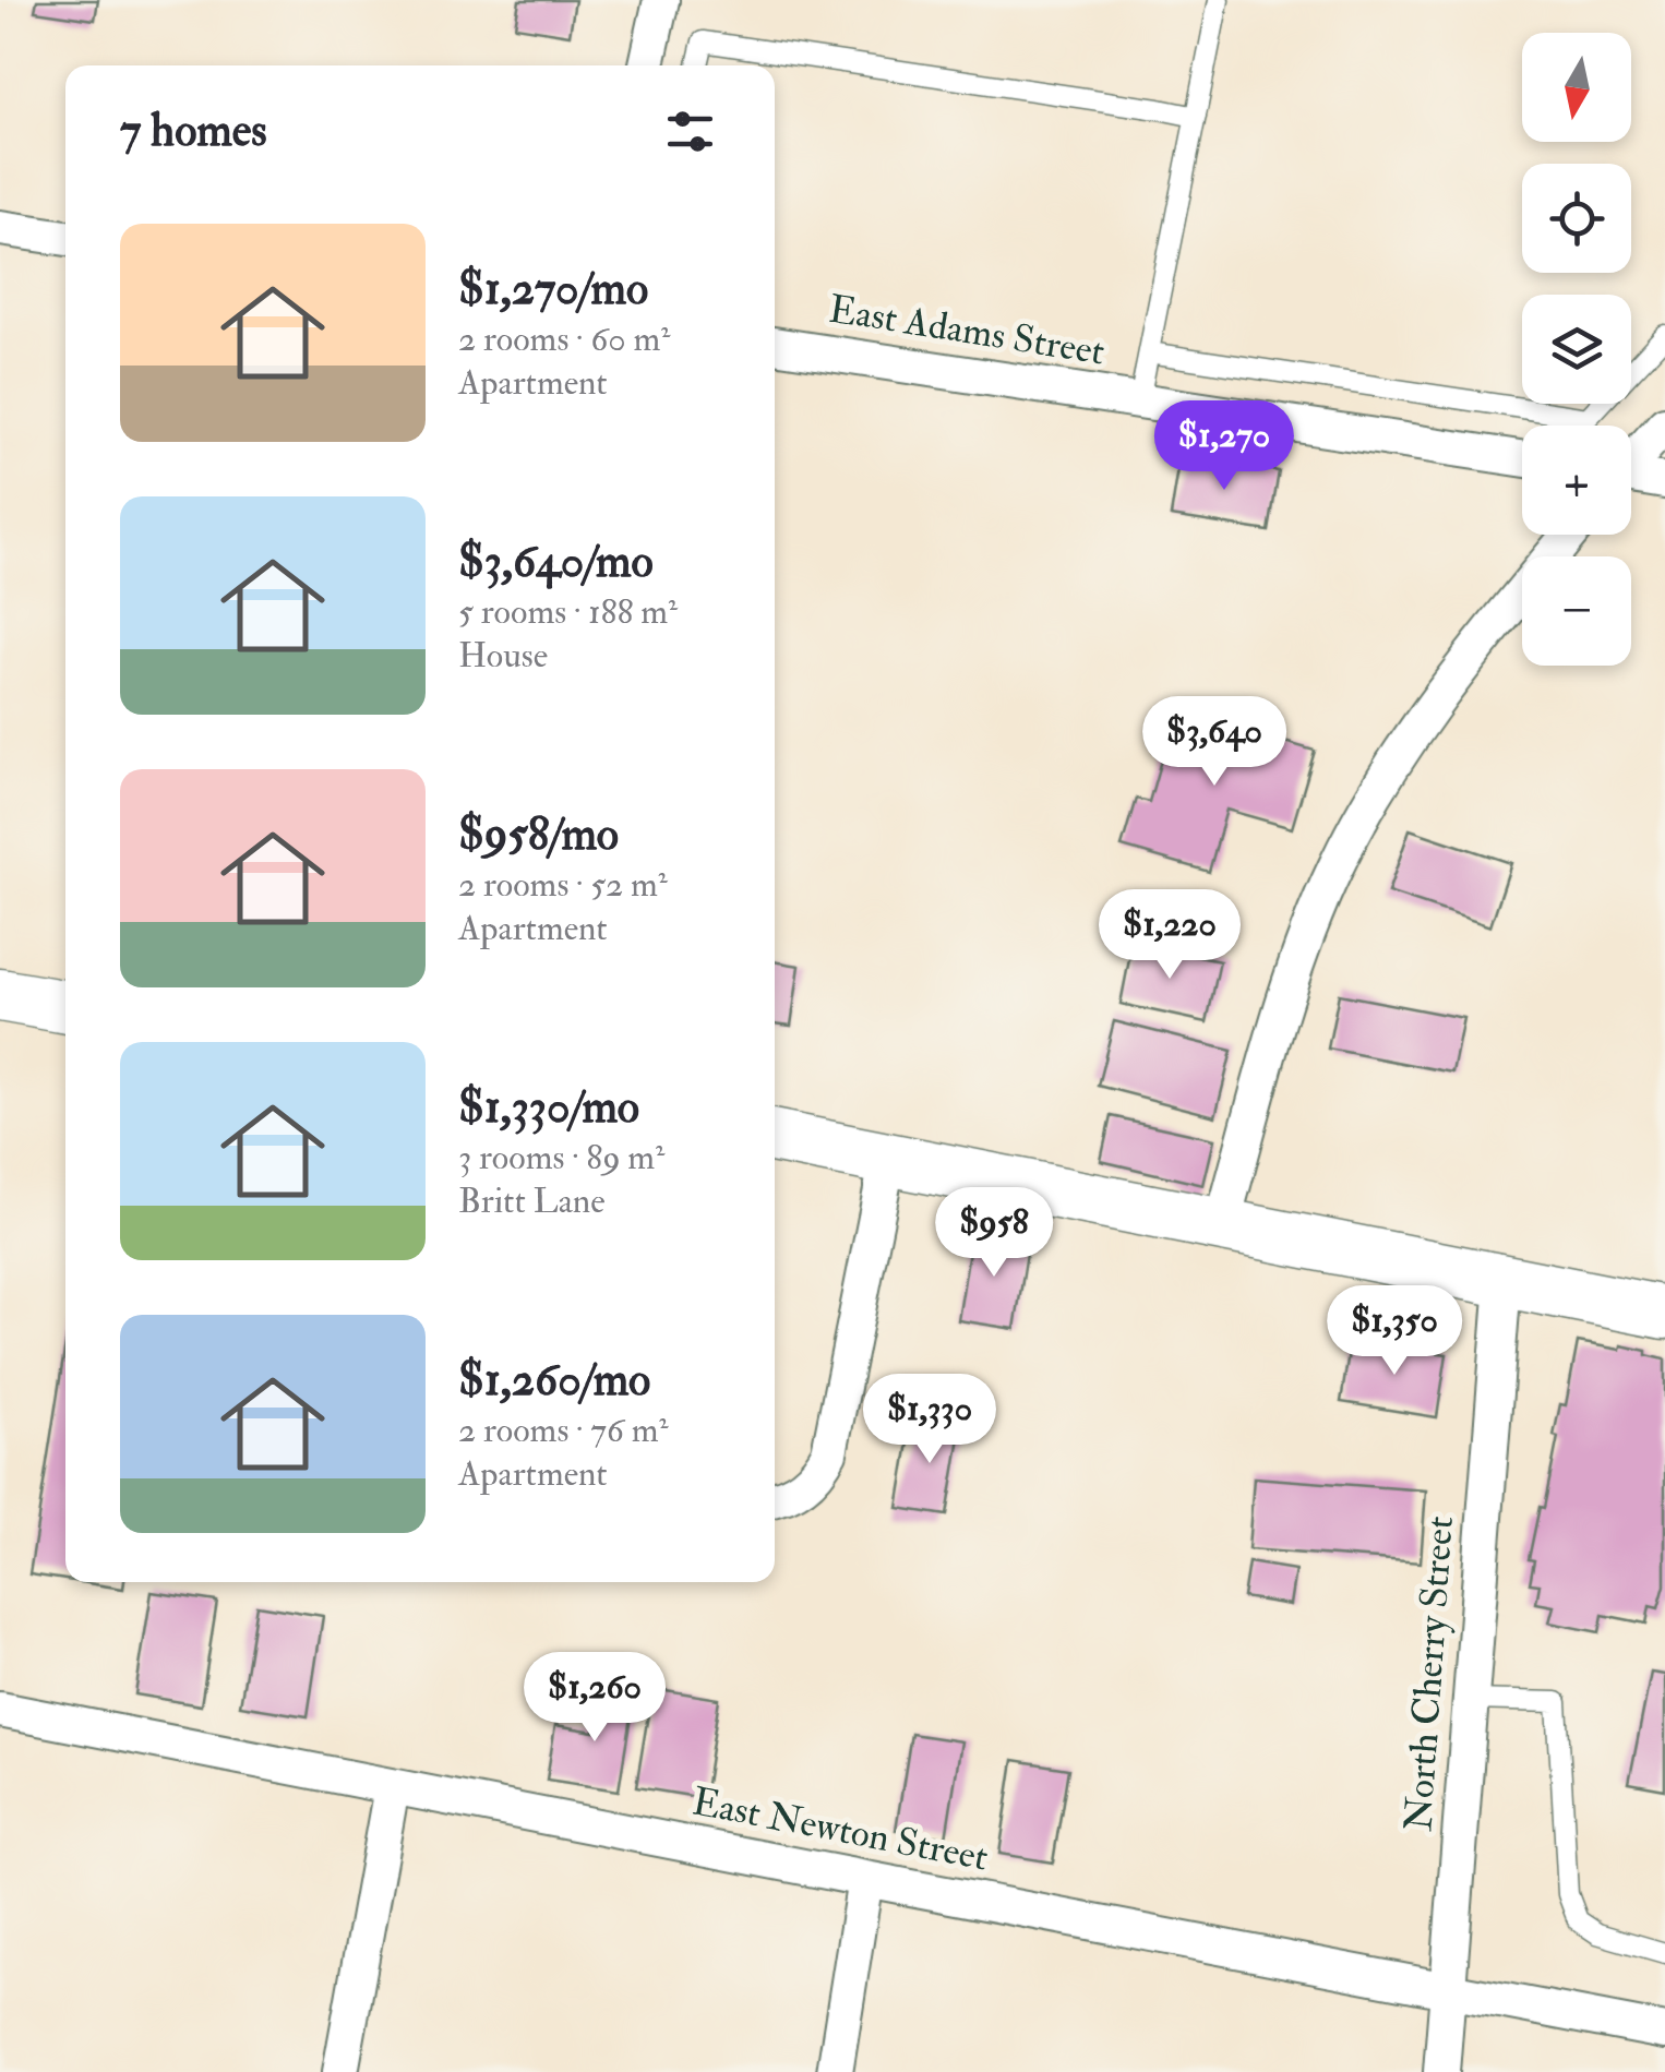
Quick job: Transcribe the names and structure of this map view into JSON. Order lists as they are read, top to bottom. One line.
{"streets":{"street":["East Adams Street","North Cherry Street","East Newton Street"]},"crossings":[["North Cherry Street","East Newton Street"]],"north":"bottom","page":{"map_buttons":["+","−"],"heading":"7 homes","list":[{"name":"$1,270/mo","note":"2 rooms · 60 m² · Apartment"},{"name":"$3,640/mo","note":"5 rooms · 188 m² · House"},{"name":"$958/mo","note":"2 rooms · 52 m² · Apartment"},{"name":"$1,330/mo","note":"3 rooms · 89 m² · Britt Lane"},{"name":"$1,260/mo","note":"2 rooms · 76 m² · Apartment"}],"price":["$1,270","$3,640","$1,220","$958","$1,350","$1,330","$1,260"]}}
